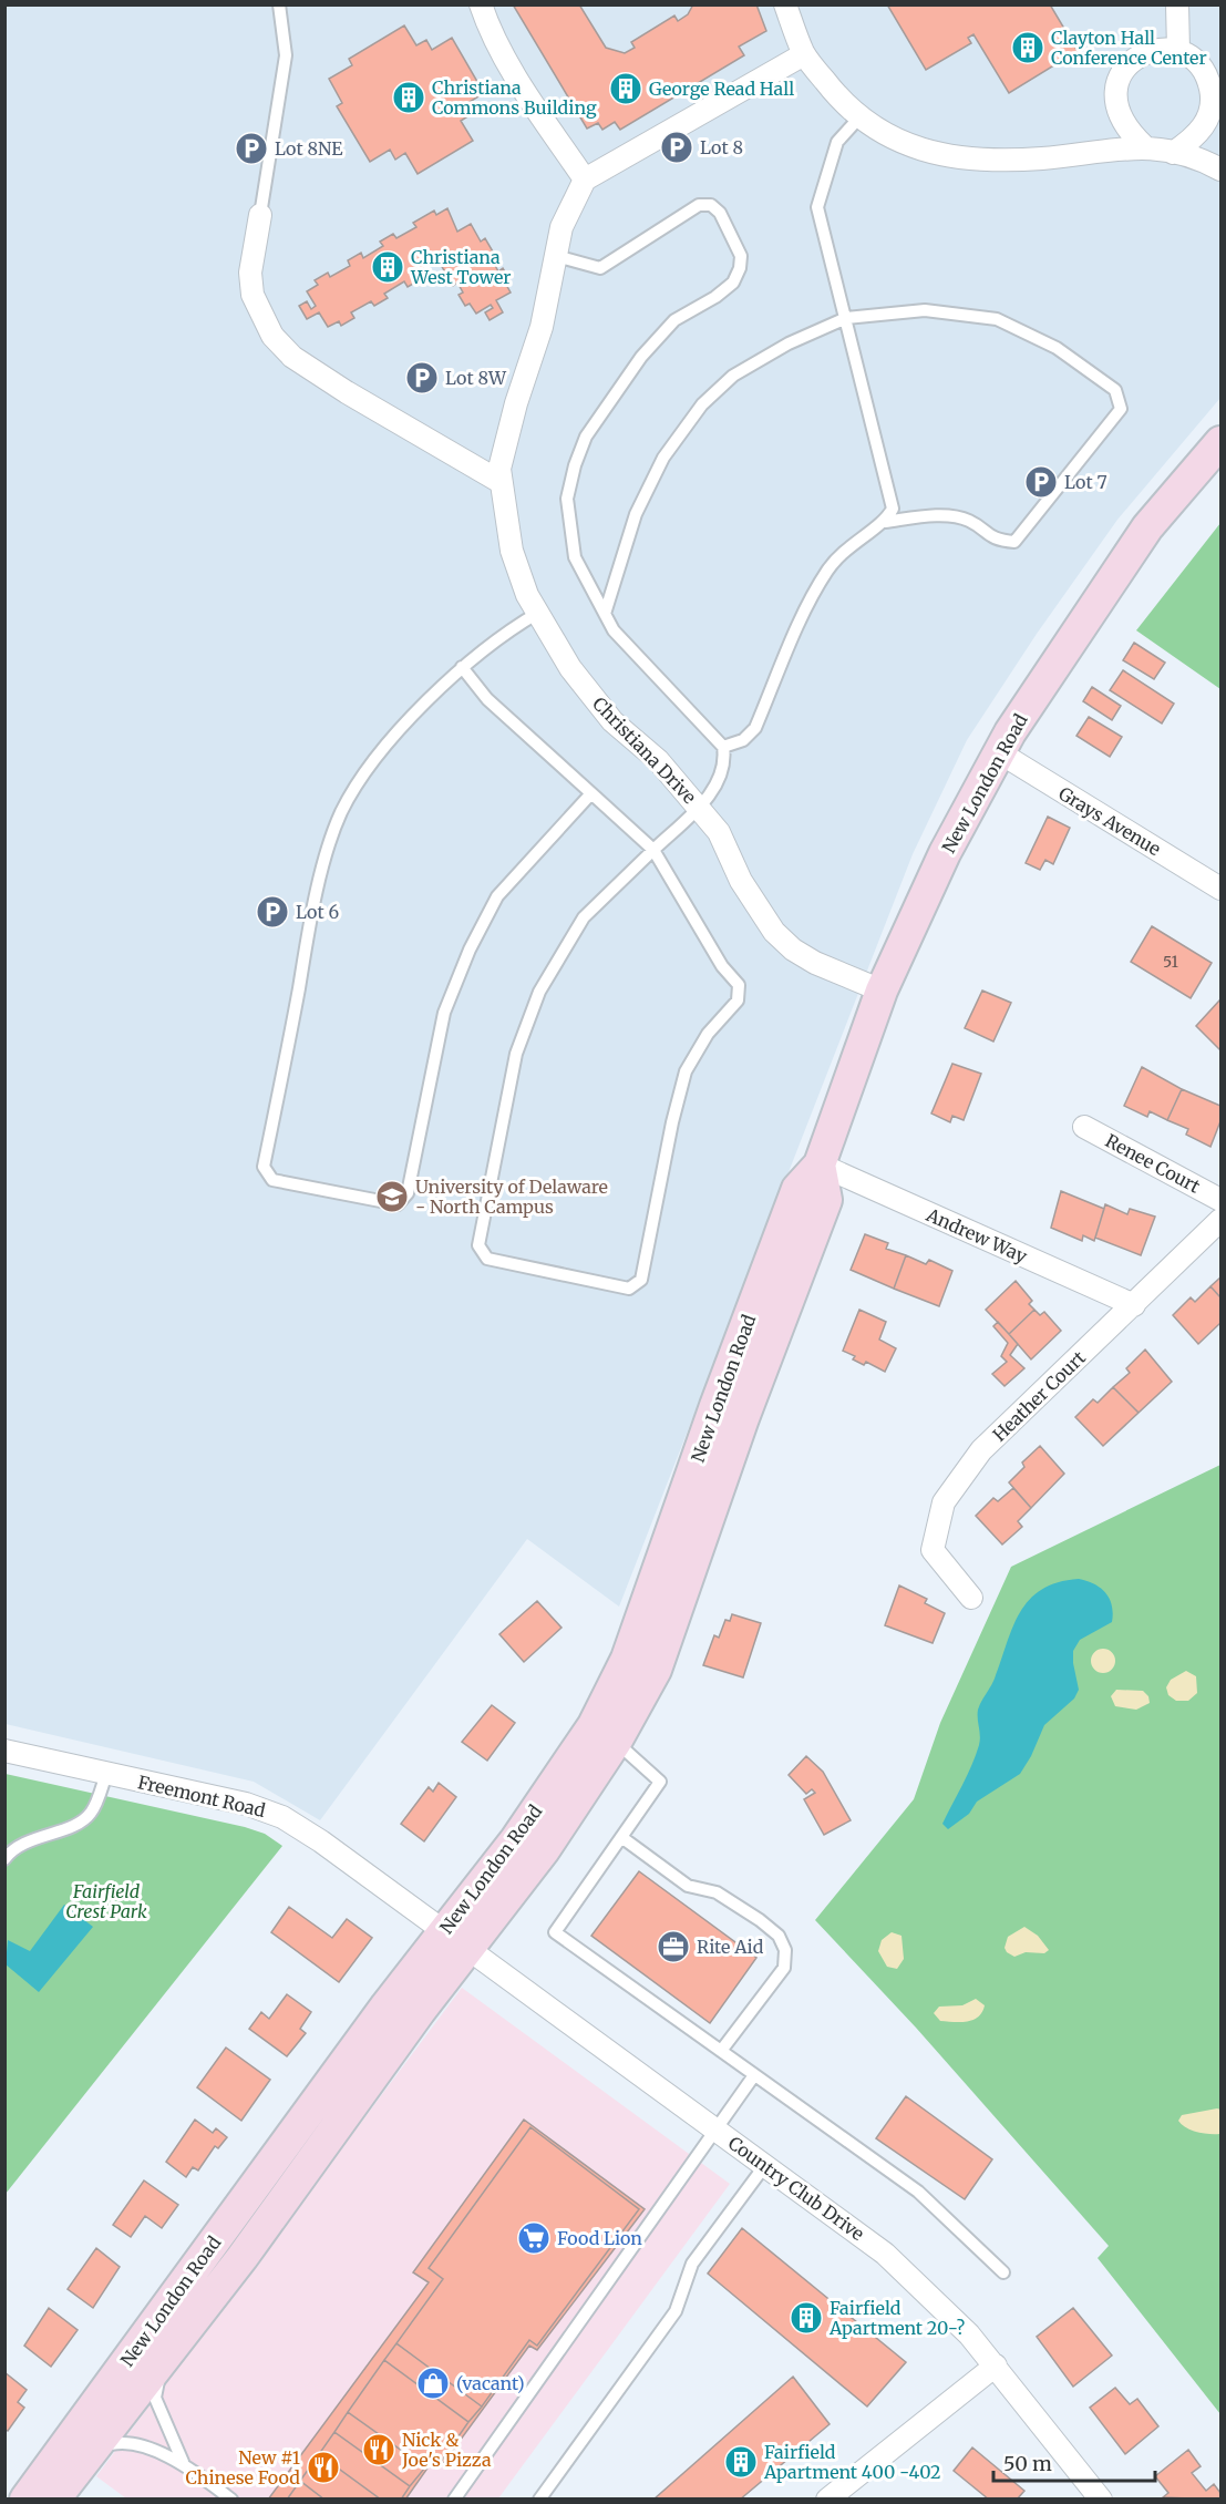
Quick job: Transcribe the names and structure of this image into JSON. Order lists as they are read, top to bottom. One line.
{"streets":{"main road":["New London Road"],"street":["Christiana Drive","Grays Avenue","Renee Court","Andrew Way","Heather Court","Freemont Road","Country Club Drive"]},"crossings":[["Christiana Drive","New London Road"],["New London Road","Grays Avenue"],["New London Road","Andrew Way"],["New London Road","Freemont Road"],["New London Road","Country Club Drive"],["Andrew Way","Heather Court"],["Freemont Road","Country Club Drive"]],"parks":["Fairfield Crest Park"],"places":{"building":["Clayton Hall Conference Center","George Read Hall","Christiana Commons Building","Christiana West Tower","Fairfield Apartment 20-?","Fairfield Apartment 400 -402"],"parking":["Lot 8","Lot 8NE","Lot 8W","Lot 7","Lot 6"],"school or university":["University of Delaware - North Campus"],"office":["Rite Aid"],"supermarket":["Food Lion"],"shop":["(vacant)"],"restaurant":["Nick & Joe's Pizza","New #1 Chinese Food"]},"house_numbers":["51"],"scale_bar":"50 m"}
